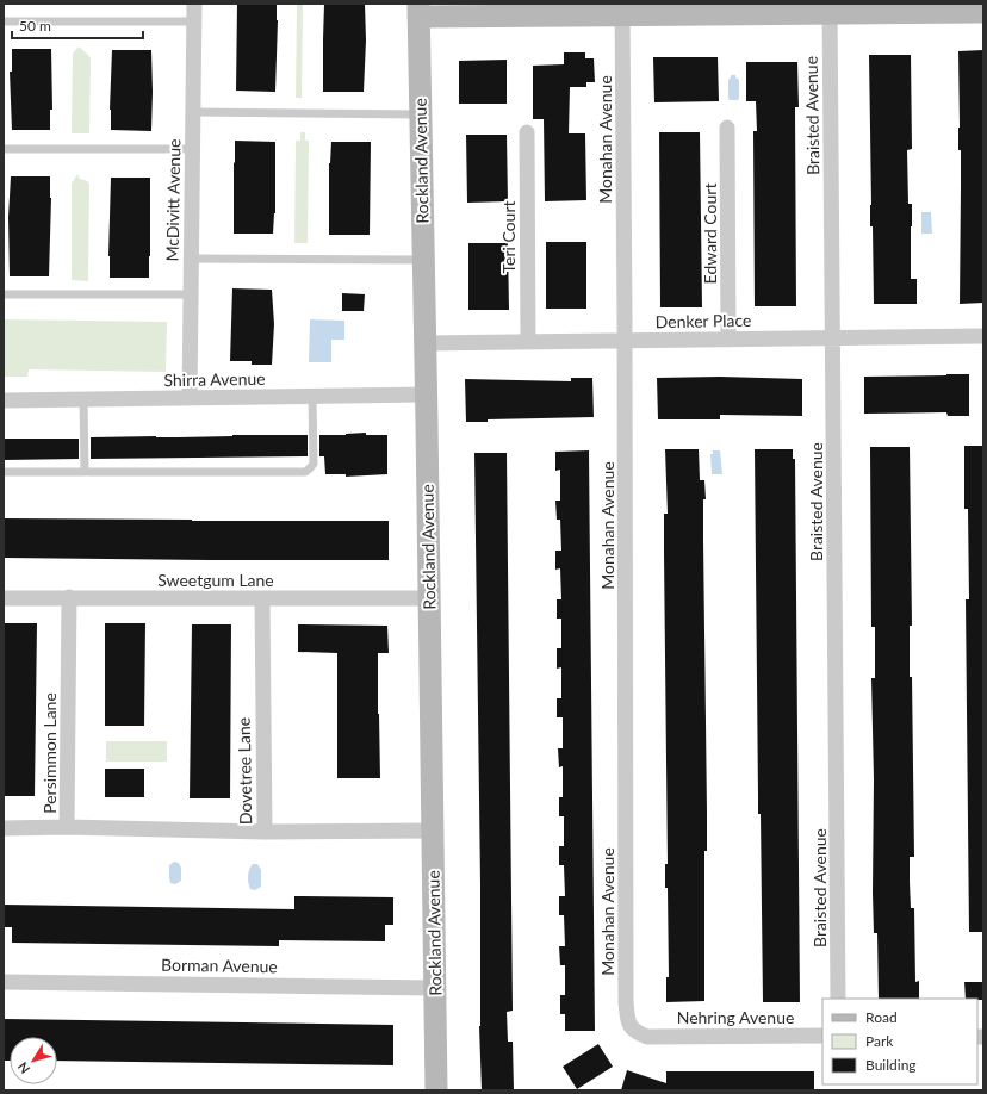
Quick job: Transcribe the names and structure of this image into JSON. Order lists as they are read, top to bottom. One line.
{"streets":{"street":["Braisted Avenue","Monahan Avenue","Rockland Avenue","McDivitt Avenue","Edward Court","Teri Court","Denker Place","Shirra Avenue","Sweetgum Lane","Persimmon Lane","Dovetree Lane","Borman Avenue","Nehring Avenue"]},"crossings":[["Braisted Avenue","Denker Place"],["Monahan Avenue","Denker Place"],["Monahan Avenue","Nehring Avenue"],["Rockland Avenue","Denker Place"],["Rockland Avenue","Shirra Avenue"],["Rockland Avenue","Sweetgum Lane"],["Rockland Avenue","Dovetree Lane"],["Rockland Avenue","Borman Avenue"],["McDivitt Avenue","Shirra Avenue"],["Edward Court","Denker Place"],["Teri Court","Denker Place"],["Sweetgum Lane","Persimmon Lane"],["Sweetgum Lane","Dovetree Lane"],["Persimmon Lane","Dovetree Lane"]],"legend":["Road","Park","Building"],"scale_bar":"50 m","north":"bottom left"}
